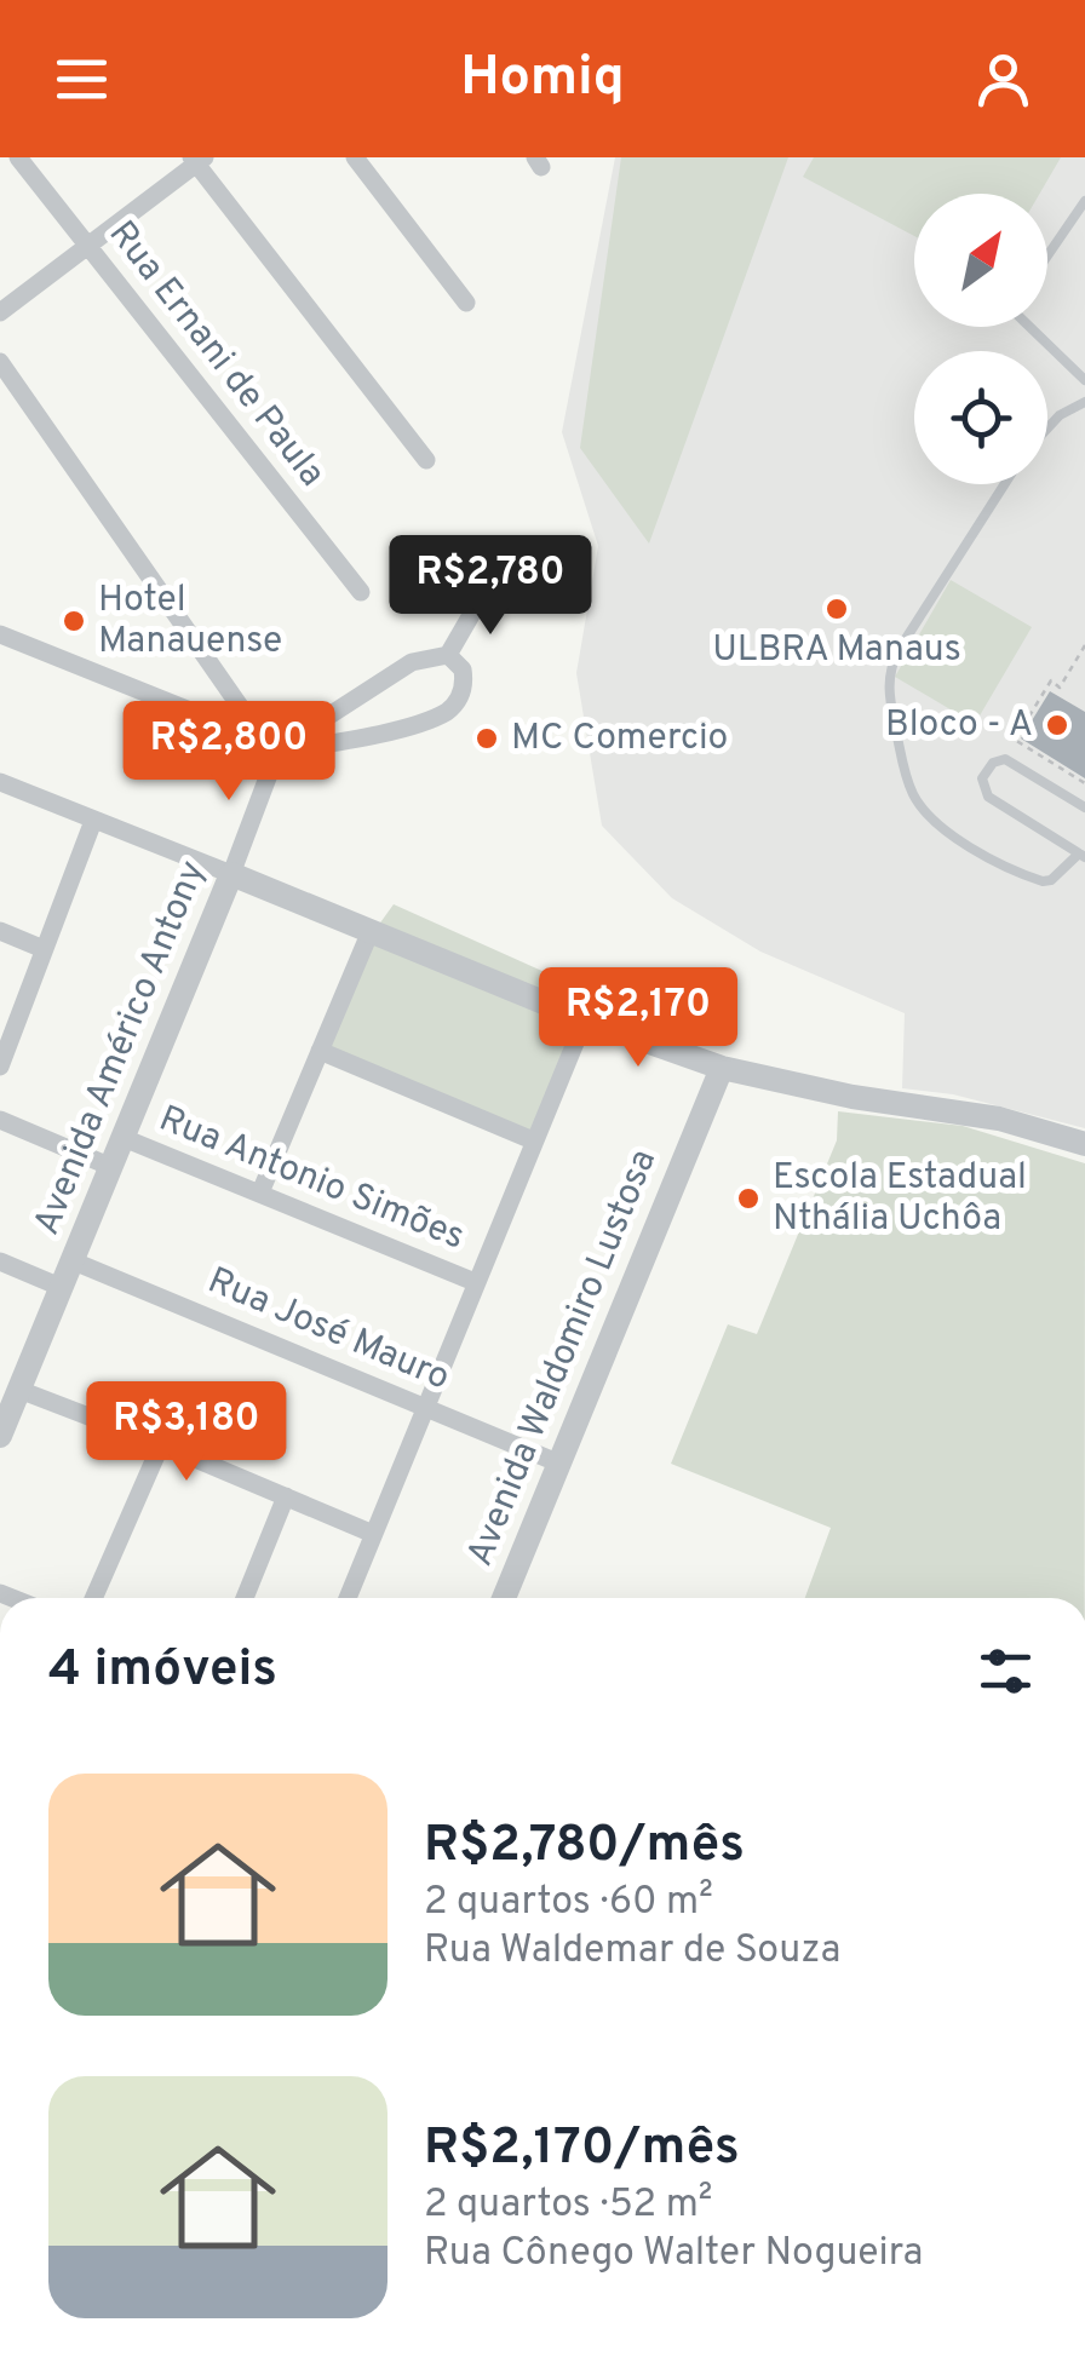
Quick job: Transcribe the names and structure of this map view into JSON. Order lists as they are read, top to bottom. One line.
{"streets":{"street":["Rua Ernani de Paula","Avenida Américo Antony","Rua Antonio Simões","Rua José Mauro","Avenida Waldomiro Lustosa"]},"crossings":[["Avenida Américo Antony","Rua Antonio Simões"],["Avenida Américo Antony","Rua José Mauro"],["Rua José Mauro","Avenida Waldomiro Lustosa"]],"places":["ULBRA Manaus","Hotel Manauense","Bloco - A","MC Comercio","Escola Estadual Nthália Uchôa"],"north":"top right","page":{"header":"Homiq","price":["R$2,780","R$2,800","R$2,170","R$3,180"],"heading":"4 imóveis","list":[{"name":"R$2,780/mês","note":"2 quartos · 60 m² · Rua Waldemar de Souza"},{"name":"R$2,170/mês","note":"2 quartos · 52 m² · Rua Cônego Walter Nogueira"}]}}
